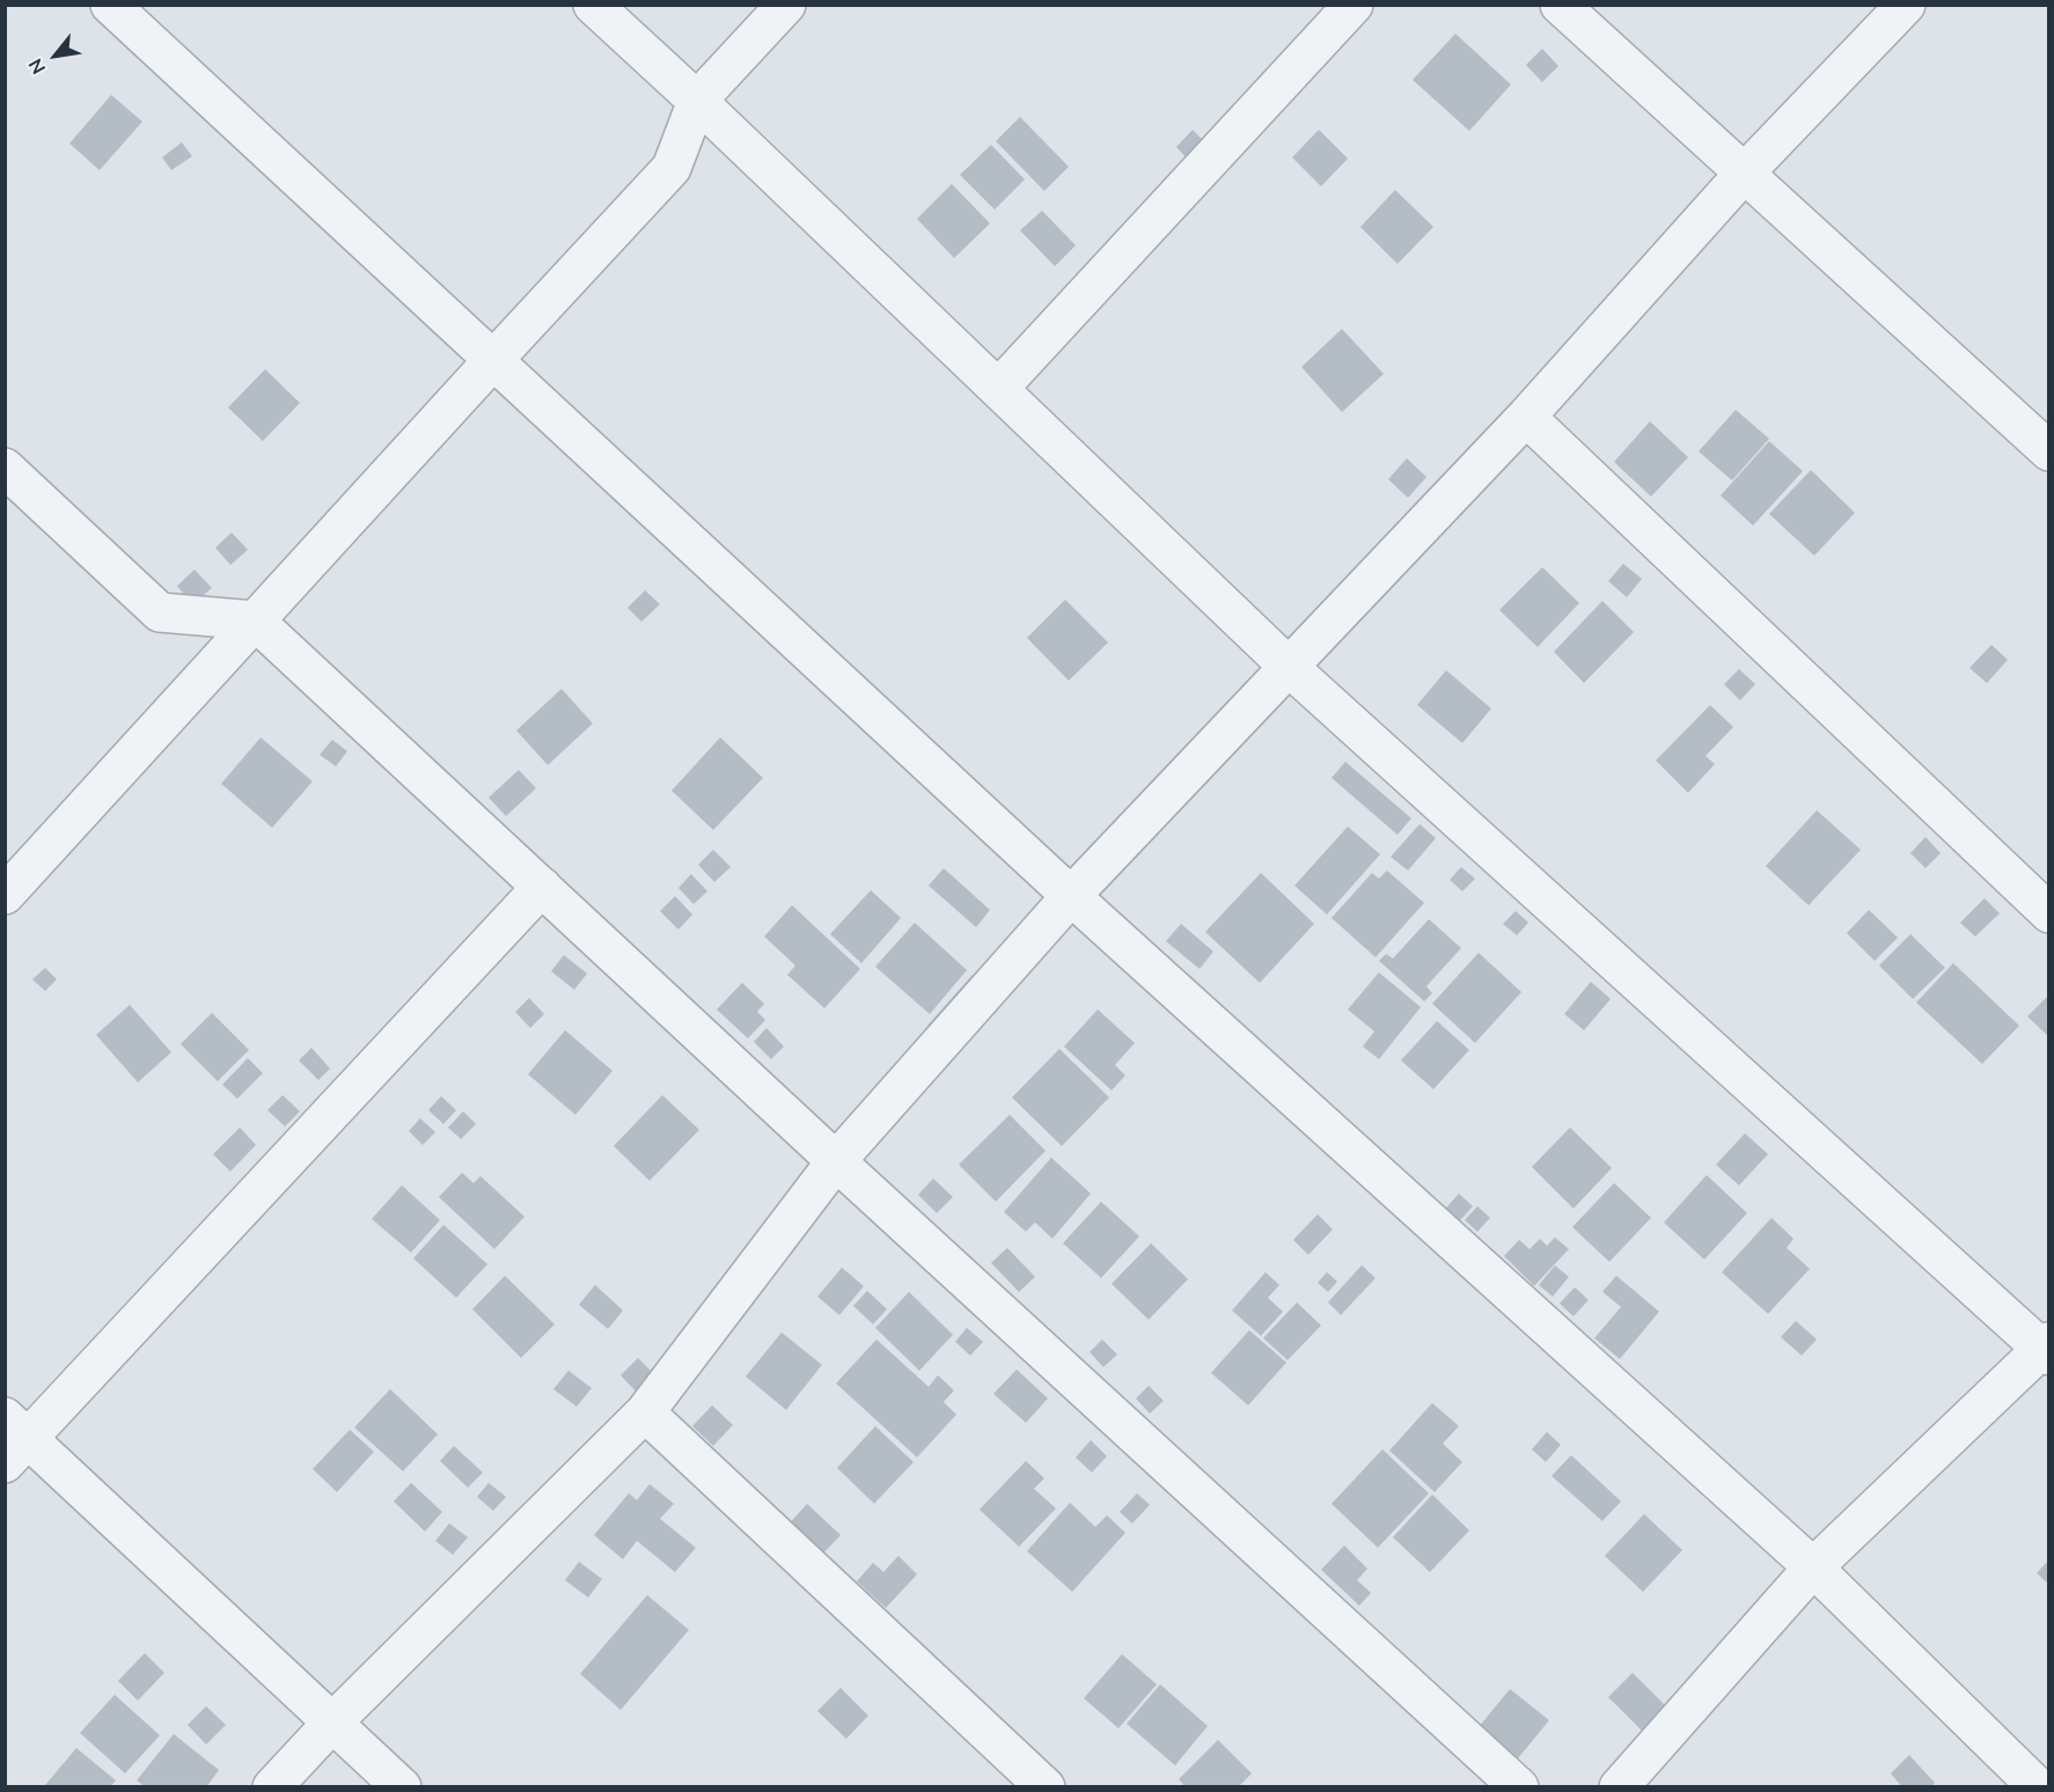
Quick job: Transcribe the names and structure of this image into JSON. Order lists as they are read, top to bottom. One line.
{"north":"bottom left"}
